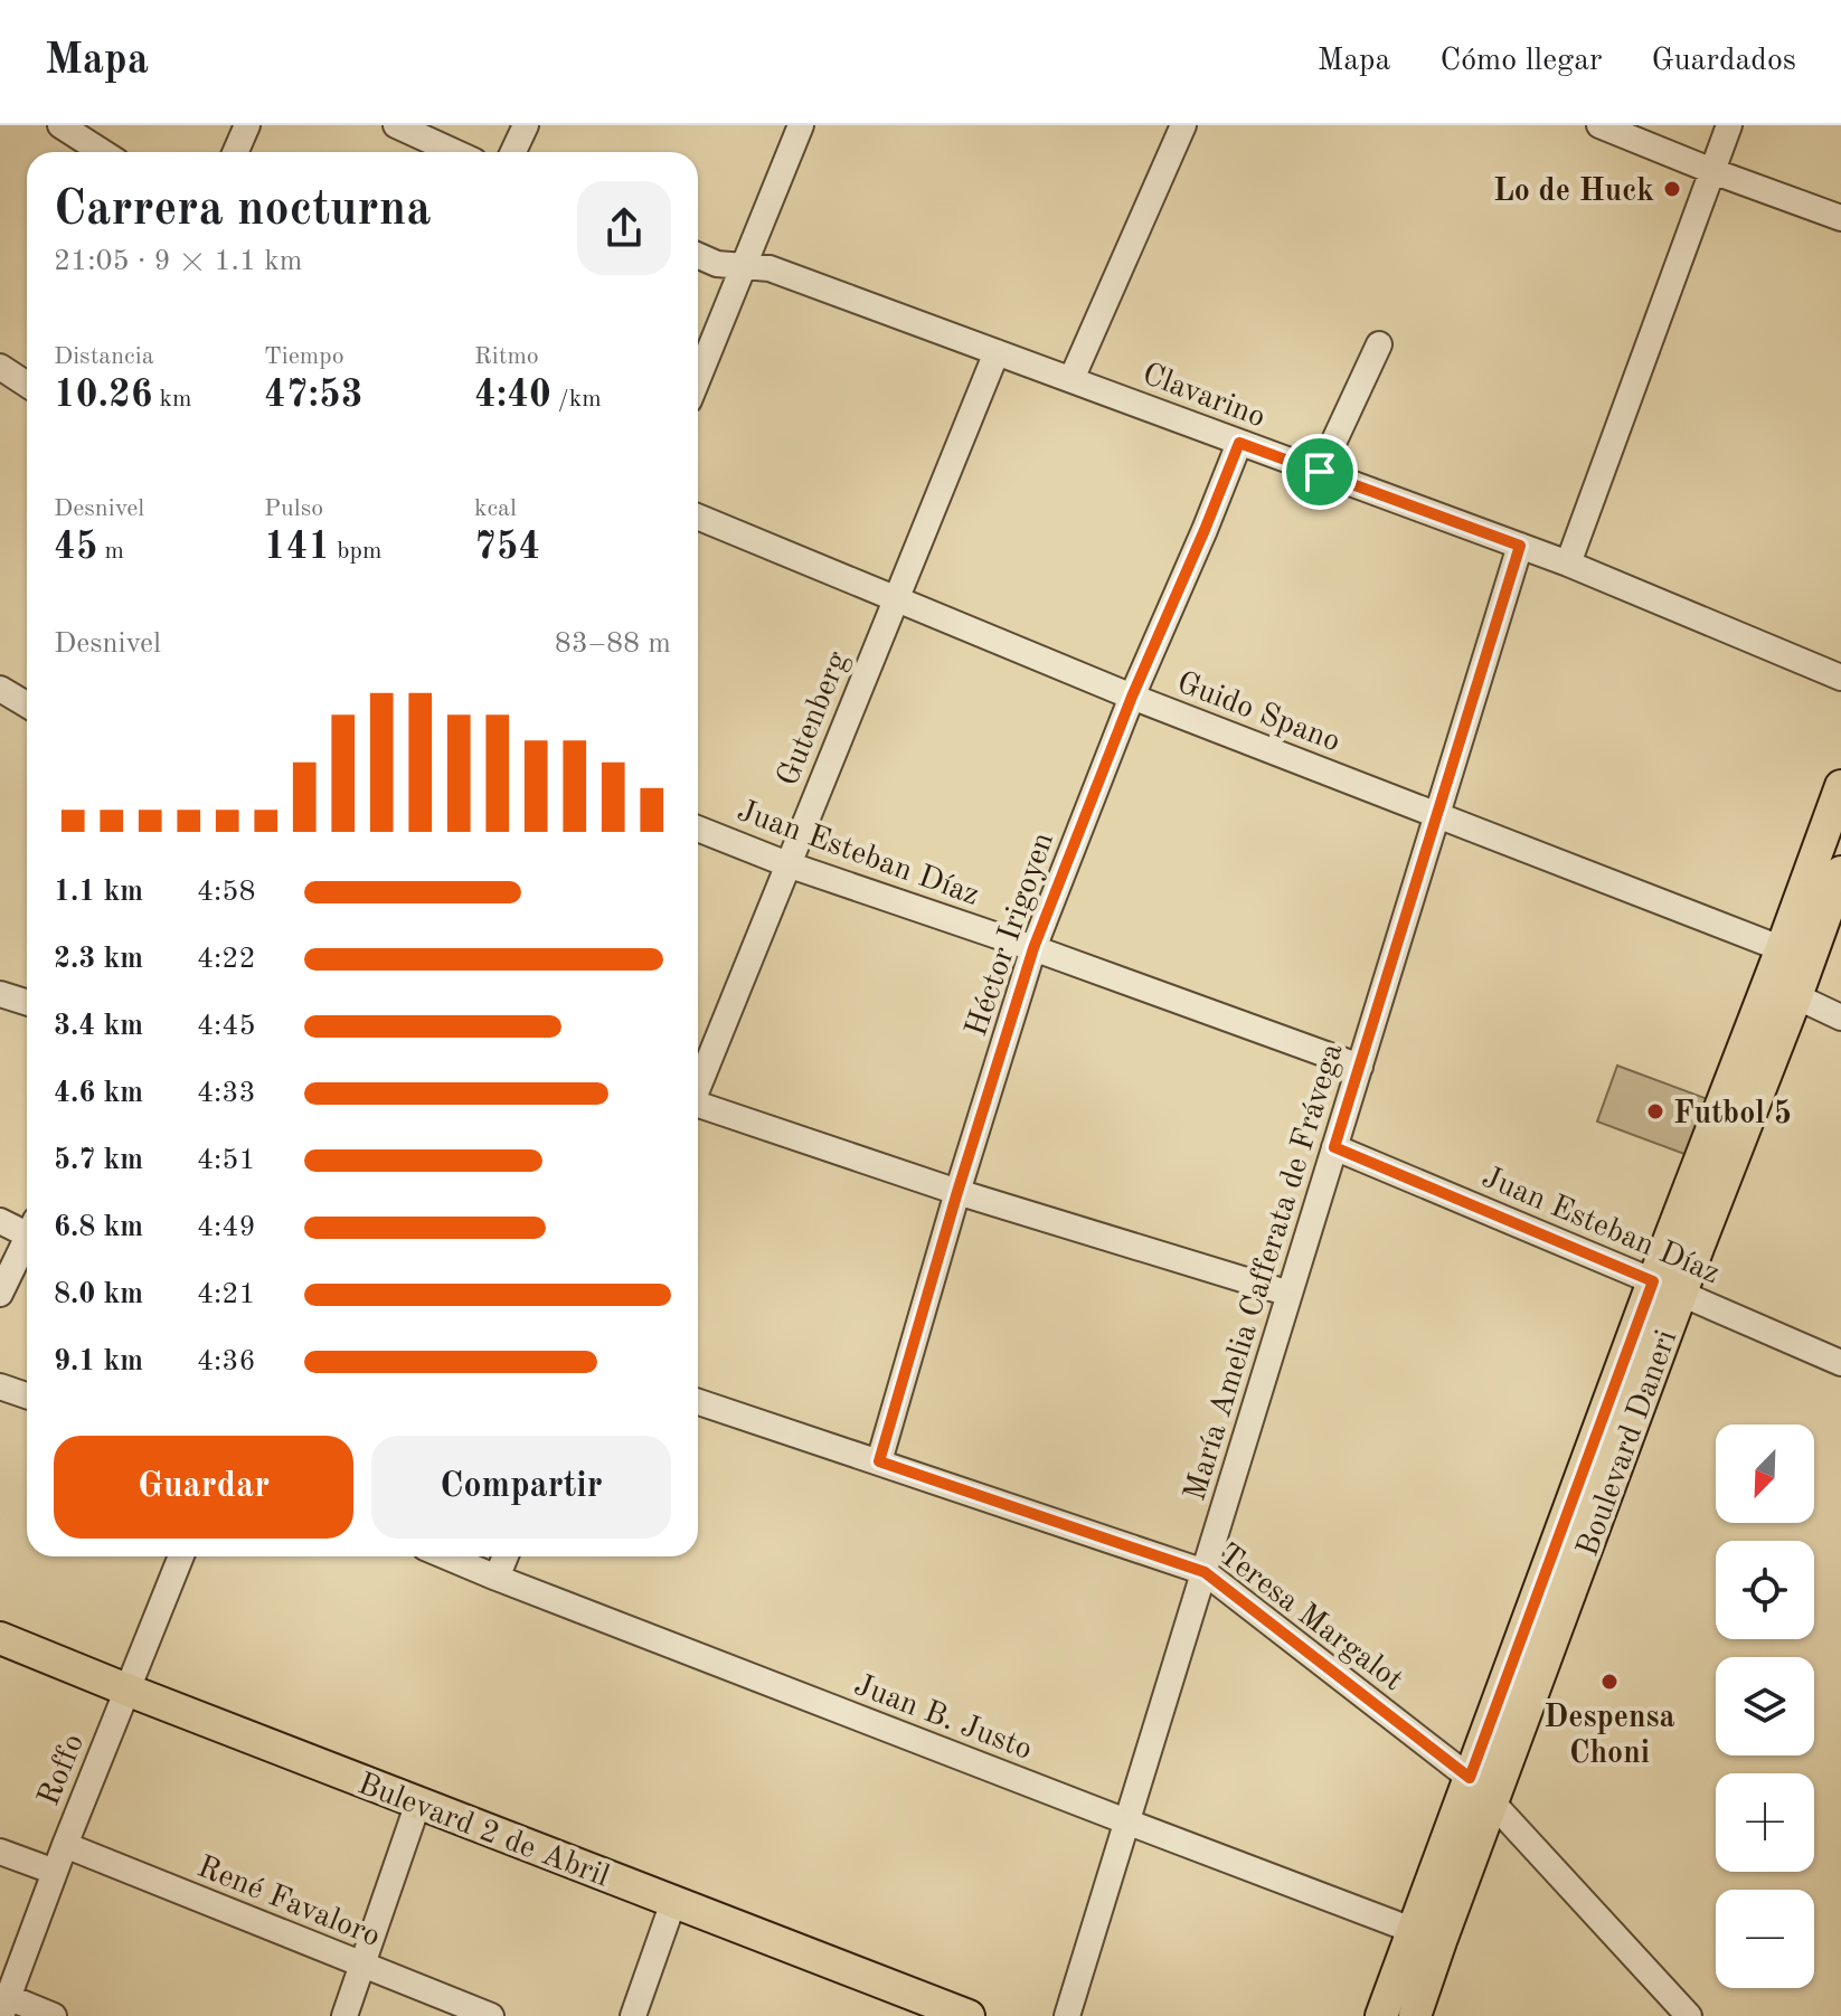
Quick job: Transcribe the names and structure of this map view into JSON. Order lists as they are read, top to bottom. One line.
{"streets":{"main road":["Boulevard Daneri","Bulevard 2 de Abril"],"street":["Clavarino","Guido Spano","Gutenberg","Juan Esteban Díaz","Héctor Irigoyen","María Amelia Cafferata de Frávega","Teresa Margalot","Juan B. Justo","Roffo","René Favaloro"]},"crossings":[["Clavarino","Gutenberg"],["Clavarino","Héctor Irigoyen"],["Clavarino","María Amelia Cafferata de Frávega"],["Guido Spano","Gutenberg"],["Guido Spano","Héctor Irigoyen"],["Guido Spano","María Amelia Cafferata de Frávega"],["Guido Spano","Boulevard Daneri"],["Gutenberg","Juan Esteban Díaz"],["Juan Esteban Díaz","Héctor Irigoyen"],["Juan Esteban Díaz","María Amelia Cafferata de Frávega"],["Juan Esteban Díaz","Boulevard Daneri"],["Héctor Irigoyen","Teresa Margalot"],["María Amelia Cafferata de Frávega","Teresa Margalot"],["María Amelia Cafferata de Frávega","Juan B. Justo"],["Boulevard Daneri","Teresa Margalot"],["Boulevard Daneri","Juan B. Justo"],["Roffo","Bulevard 2 de Abril"],["Roffo","René Favaloro"]],"places":["Lo de Huck","Futbol 5","Despensa Choni"],"north":"bottom left","page":{"header":"Mapa","nav":["Mapa","Cómo llegar","Guardados"],"heading":["Carrera nocturna","21:05 · 9 × 1.1 km"],"stats":[["Distancia","10.26 km"],["Tiempo","47:53"],["Ritmo","4:40 /km"],["Desnivel","45 m"],["Pulso","141 bpm"],["kcal","754"]],"chart":["Desnivel","83–88 m"],"list":[{"name":"1.1 km","note":"4:58"},{"name":"2.3 km","note":"4:22"},{"name":"3.4 km","note":"4:45"},{"name":"4.6 km","note":"4:33"},{"name":"5.7 km","note":"4:51"},{"name":"6.8 km","note":"4:49"},{"name":"8.0 km","note":"4:21"},{"name":"9.1 km","note":"4:36"}],"buttons":["Guardar","Compartir"],"map_buttons":["+","−"]}}
